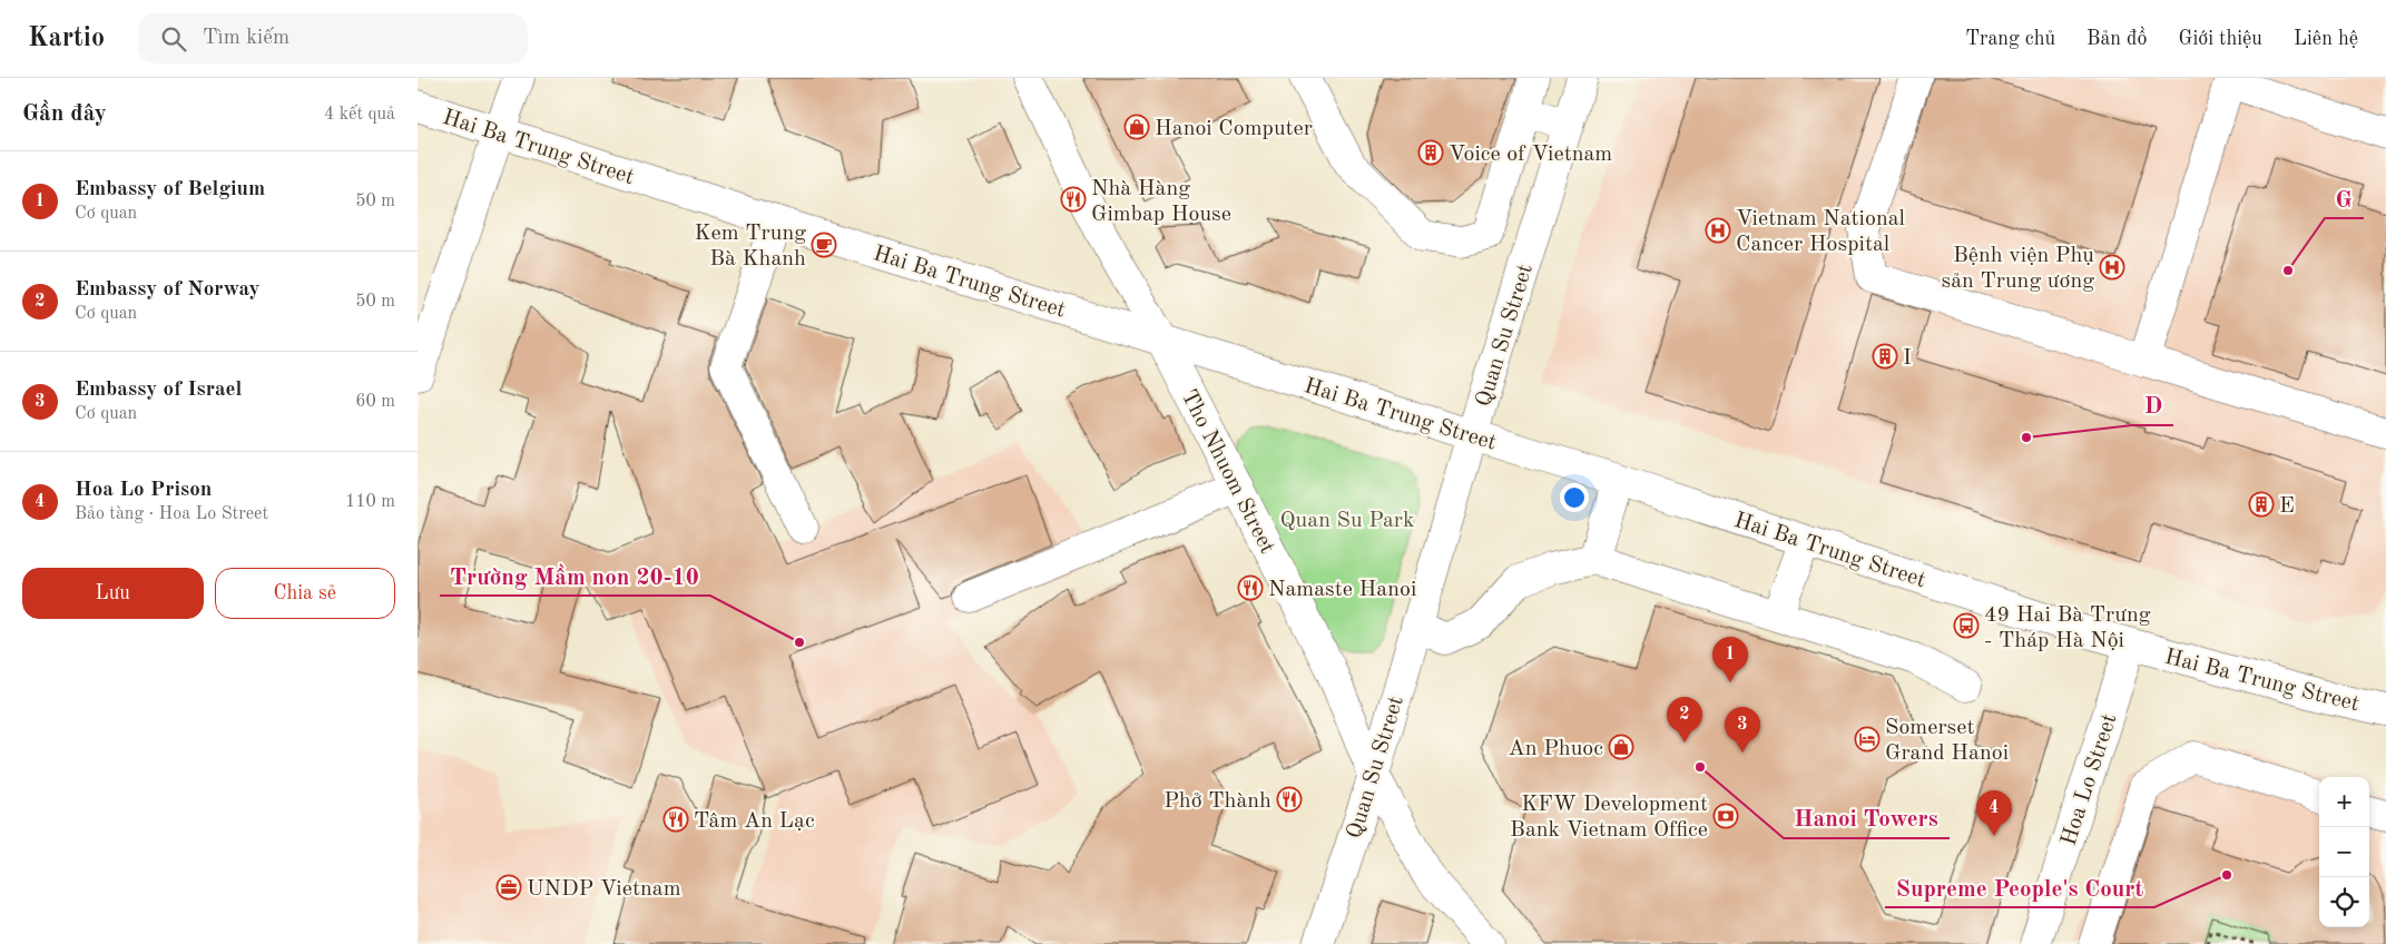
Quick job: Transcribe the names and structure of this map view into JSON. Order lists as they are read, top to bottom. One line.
{"streets":{"street":["Hai Ba Trung Street","Quan Su Street","Tho Nhuom Street","Hoa Lo Street"]},"crossings":[["Hai Ba Trung Street","Quan Su Street"],["Hai Ba Trung Street","Tho Nhuom Street"],["Hai Ba Trung Street","Hoa Lo Street"],["Quan Su Street","Tho Nhuom Street"]],"parks":["Quan Su Park"],"places":{"shop":["Hanoi Computer","An Phuoc"],"building":["Voice of Vietnam","I","E"],"restaurant":["Nhà Hàng Gimbap House","Namaste Hanoi","Phở Thành","Tâm An Lạc"],"hospital":["Vietnam National Cancer Hospital","Bệnh viện Phụ sản Trung ương"],"cafe":["Kem Trung Bà Khanh"],"other":["G","D","Trường Mầm non 20-10","Hanoi Towers","Supreme People's Court"],"bus stop":["49 Hai Bà Trưng - Tháp Hà Nội"],"hotel":["Somerset Grand Hanoi"],"bank":["KFW Development Bank Vietnam Office"],"office":["UNDP Vietnam"]},"page":{"header":"Kartio","search":"Tìm kiếm","nav":["Trang chủ","Bản đồ","Giới thiệu","Liên hệ"],"heading":["Gần đây","4 kết quả"],"list":[{"mark":"1","name":"Embassy of Belgium","note":"Cơ quan","value":"50 m"},{"mark":"2","name":"Embassy of Norway","note":"Cơ quan","value":"50 m"},{"mark":"3","name":"Embassy of Israel","note":"Cơ quan","value":"60 m"},{"mark":"4","name":"Hoa Lo Prison","note":"Bảo tàng · Hoa Lo Street","value":"110 m"}],"buttons":["Lưu","Chia sẻ"],"pins":["1","2","3","4"],"map_buttons":["+","−"]}}
